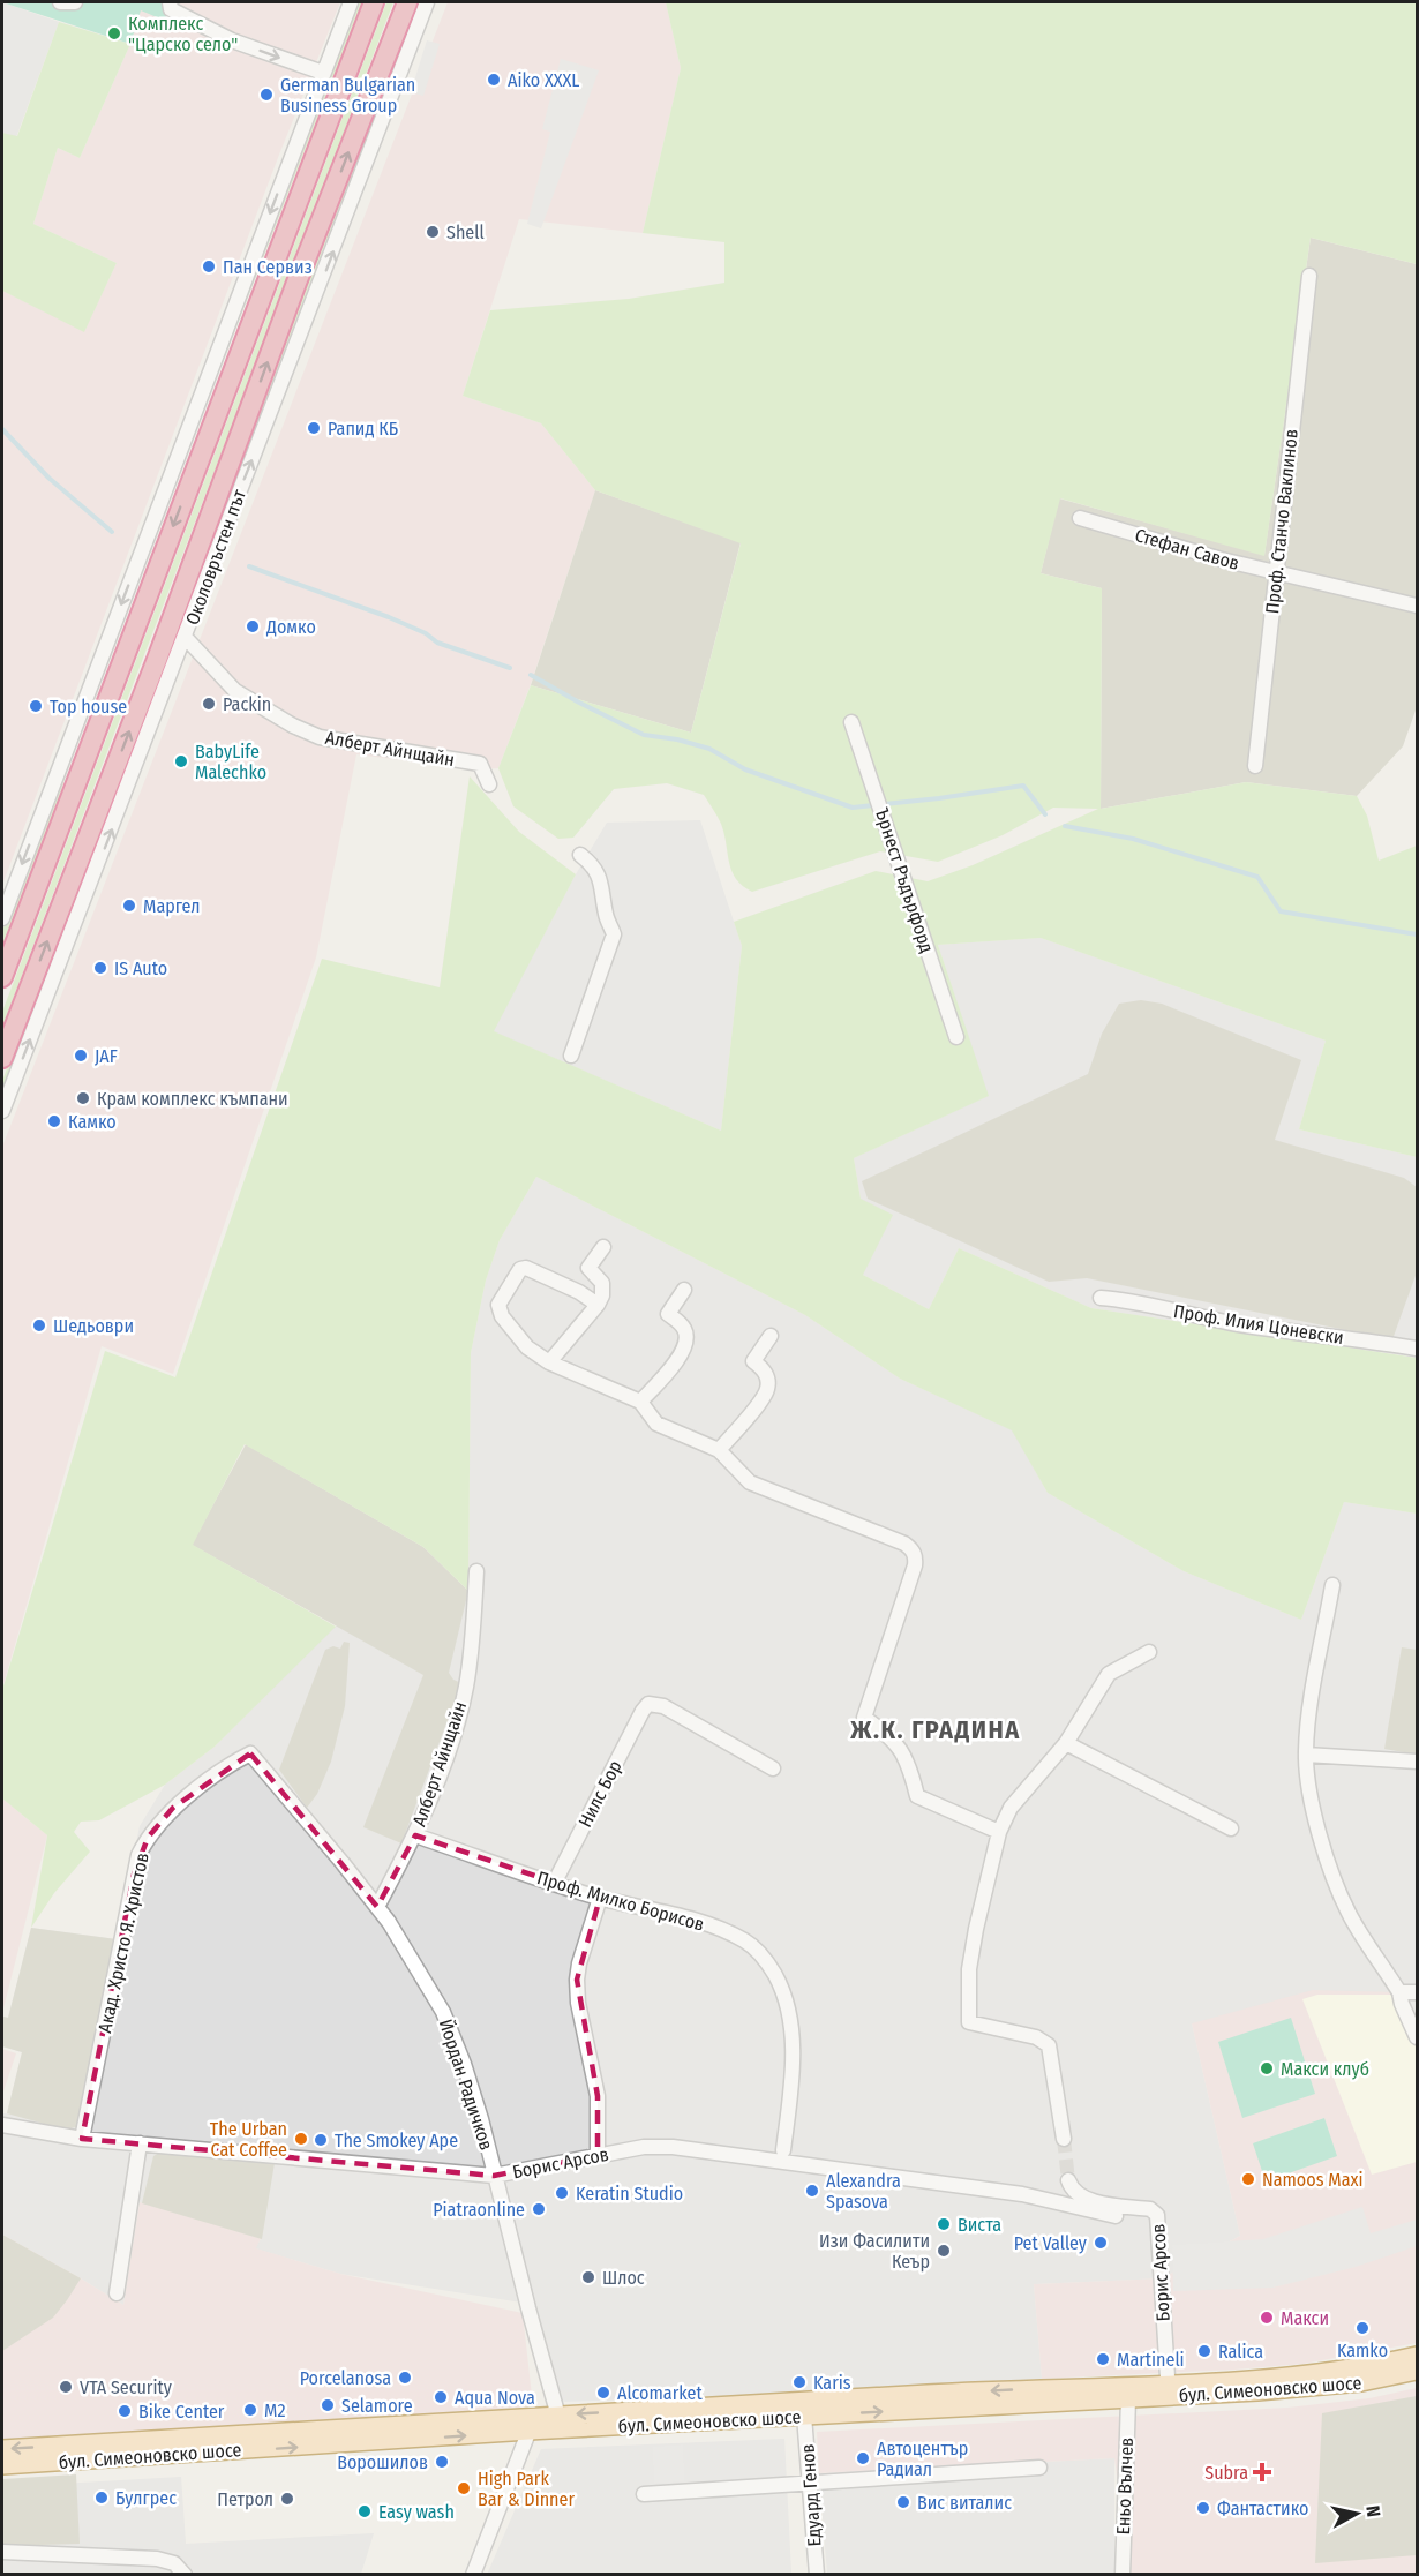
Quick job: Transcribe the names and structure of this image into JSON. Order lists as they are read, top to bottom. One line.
{"streets":{"highway":["Околовръстен път"],"main road":["бул. Симеоновско шосе"],"street":["Проф. Станчо Ваклинов","Стефан Савов","Алберт Айнщайн","Ърнест Ръдърфорд","Проф. Илия Цоневски","Нилс Бор","Проф. Милко Борисов","Акад. Христо Я. Христов","Йордан Радичков","Борис Арсов","Еньо Вълчев","Едуард Генов"]},"crossings":[["Проф. Станчо Ваклинов","Стефан Савов"],["Околовръстен път","Алберт Айнщайн"],["Алберт Айнщайн","Проф. Милко Борисов"],["Алберт Айнщайн","Йордан Радичков"],["Нилс Бор","Проф. Милко Борисов"],["Акад. Христо Я. Христов","Йордан Радичков"],["Акад. Христо Я. Христов","Борис Арсов"],["Йордан Радичков","Борис Арсов"],["Йордан Радичков","бул. Симеоновско шосе"],["Борис Арсов","бул. Симеоновско шосе"],["бул. Симеоновско шосе","Еньо Вълчев"],["бул. Симеоновско шосе","Едуард Генов"]],"districts":["Ж.К. ГРАДИНА"],"places":{"other":["Комплекс \"Царско село\"","Aiko XXXL","German Bulgarian Business Group","Shell","Пан Сервиз","Рапид КБ","Домко","Packin","Top house","BabyLife Malechko","Маргел","IS Auto","JAF","Крам комплекс къмпани","Камко","Шедьоври","Макси клуб","The Urban Cat Coffee","The Smokey Ape","Namoos Maxi","Alexandra Spasova","Keratin Studio","Piatraonline","Виста","Pet Valley","Изи Фасилити Кеър","Шлос","Макси","Kamko","Ralica","Martineli","Porcelanosa","Karis","VTA Security","Alcomarket","Aqua Nova","Selamore","M2","Bike Center","Автоцентър Радиал","Ворошилов","High Park Bar & Dinner","Булгрес","Петрол","Вис виталис","Фантастико","Easy wash"],"health":["Subra"]},"north":"right"}
